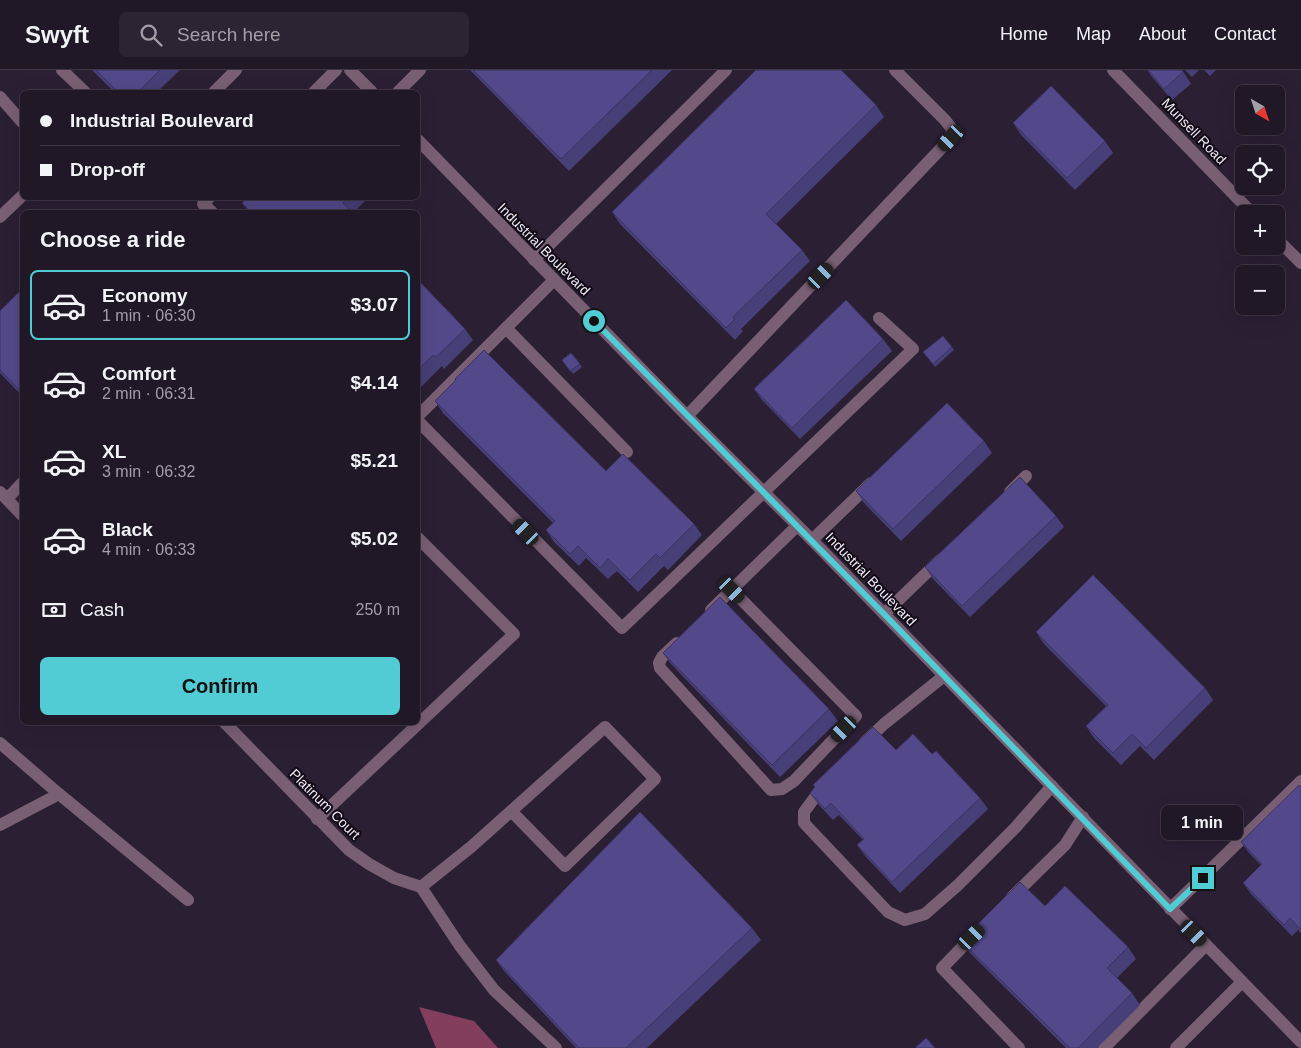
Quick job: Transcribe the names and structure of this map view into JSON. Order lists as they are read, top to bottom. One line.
{"streets":{"street":["Munsell Road","Industrial Boulevard","Platinum Court"]},"north":"bottom right","page":{"header":"Swyft","search":"Search here","nav":["Home","Map","About","Contact"],"map_buttons":["+","−"],"banner":["Industrial Boulevard","Drop-off"],"heading":"Choose a ride","list":[{"name":"Economy","note":"1 min · 06:30","value":"$3.07"},{"name":"Comfort","note":"2 min · 06:31","value":"$4.14"},{"name":"XL","note":"3 min · 06:32","value":"$5.21"},{"name":"Black","note":"4 min · 06:33","value":"$5.02"}],"pay":["Cash","250 m"],"buttons":"Confirm","bubble":"1 min"}}
